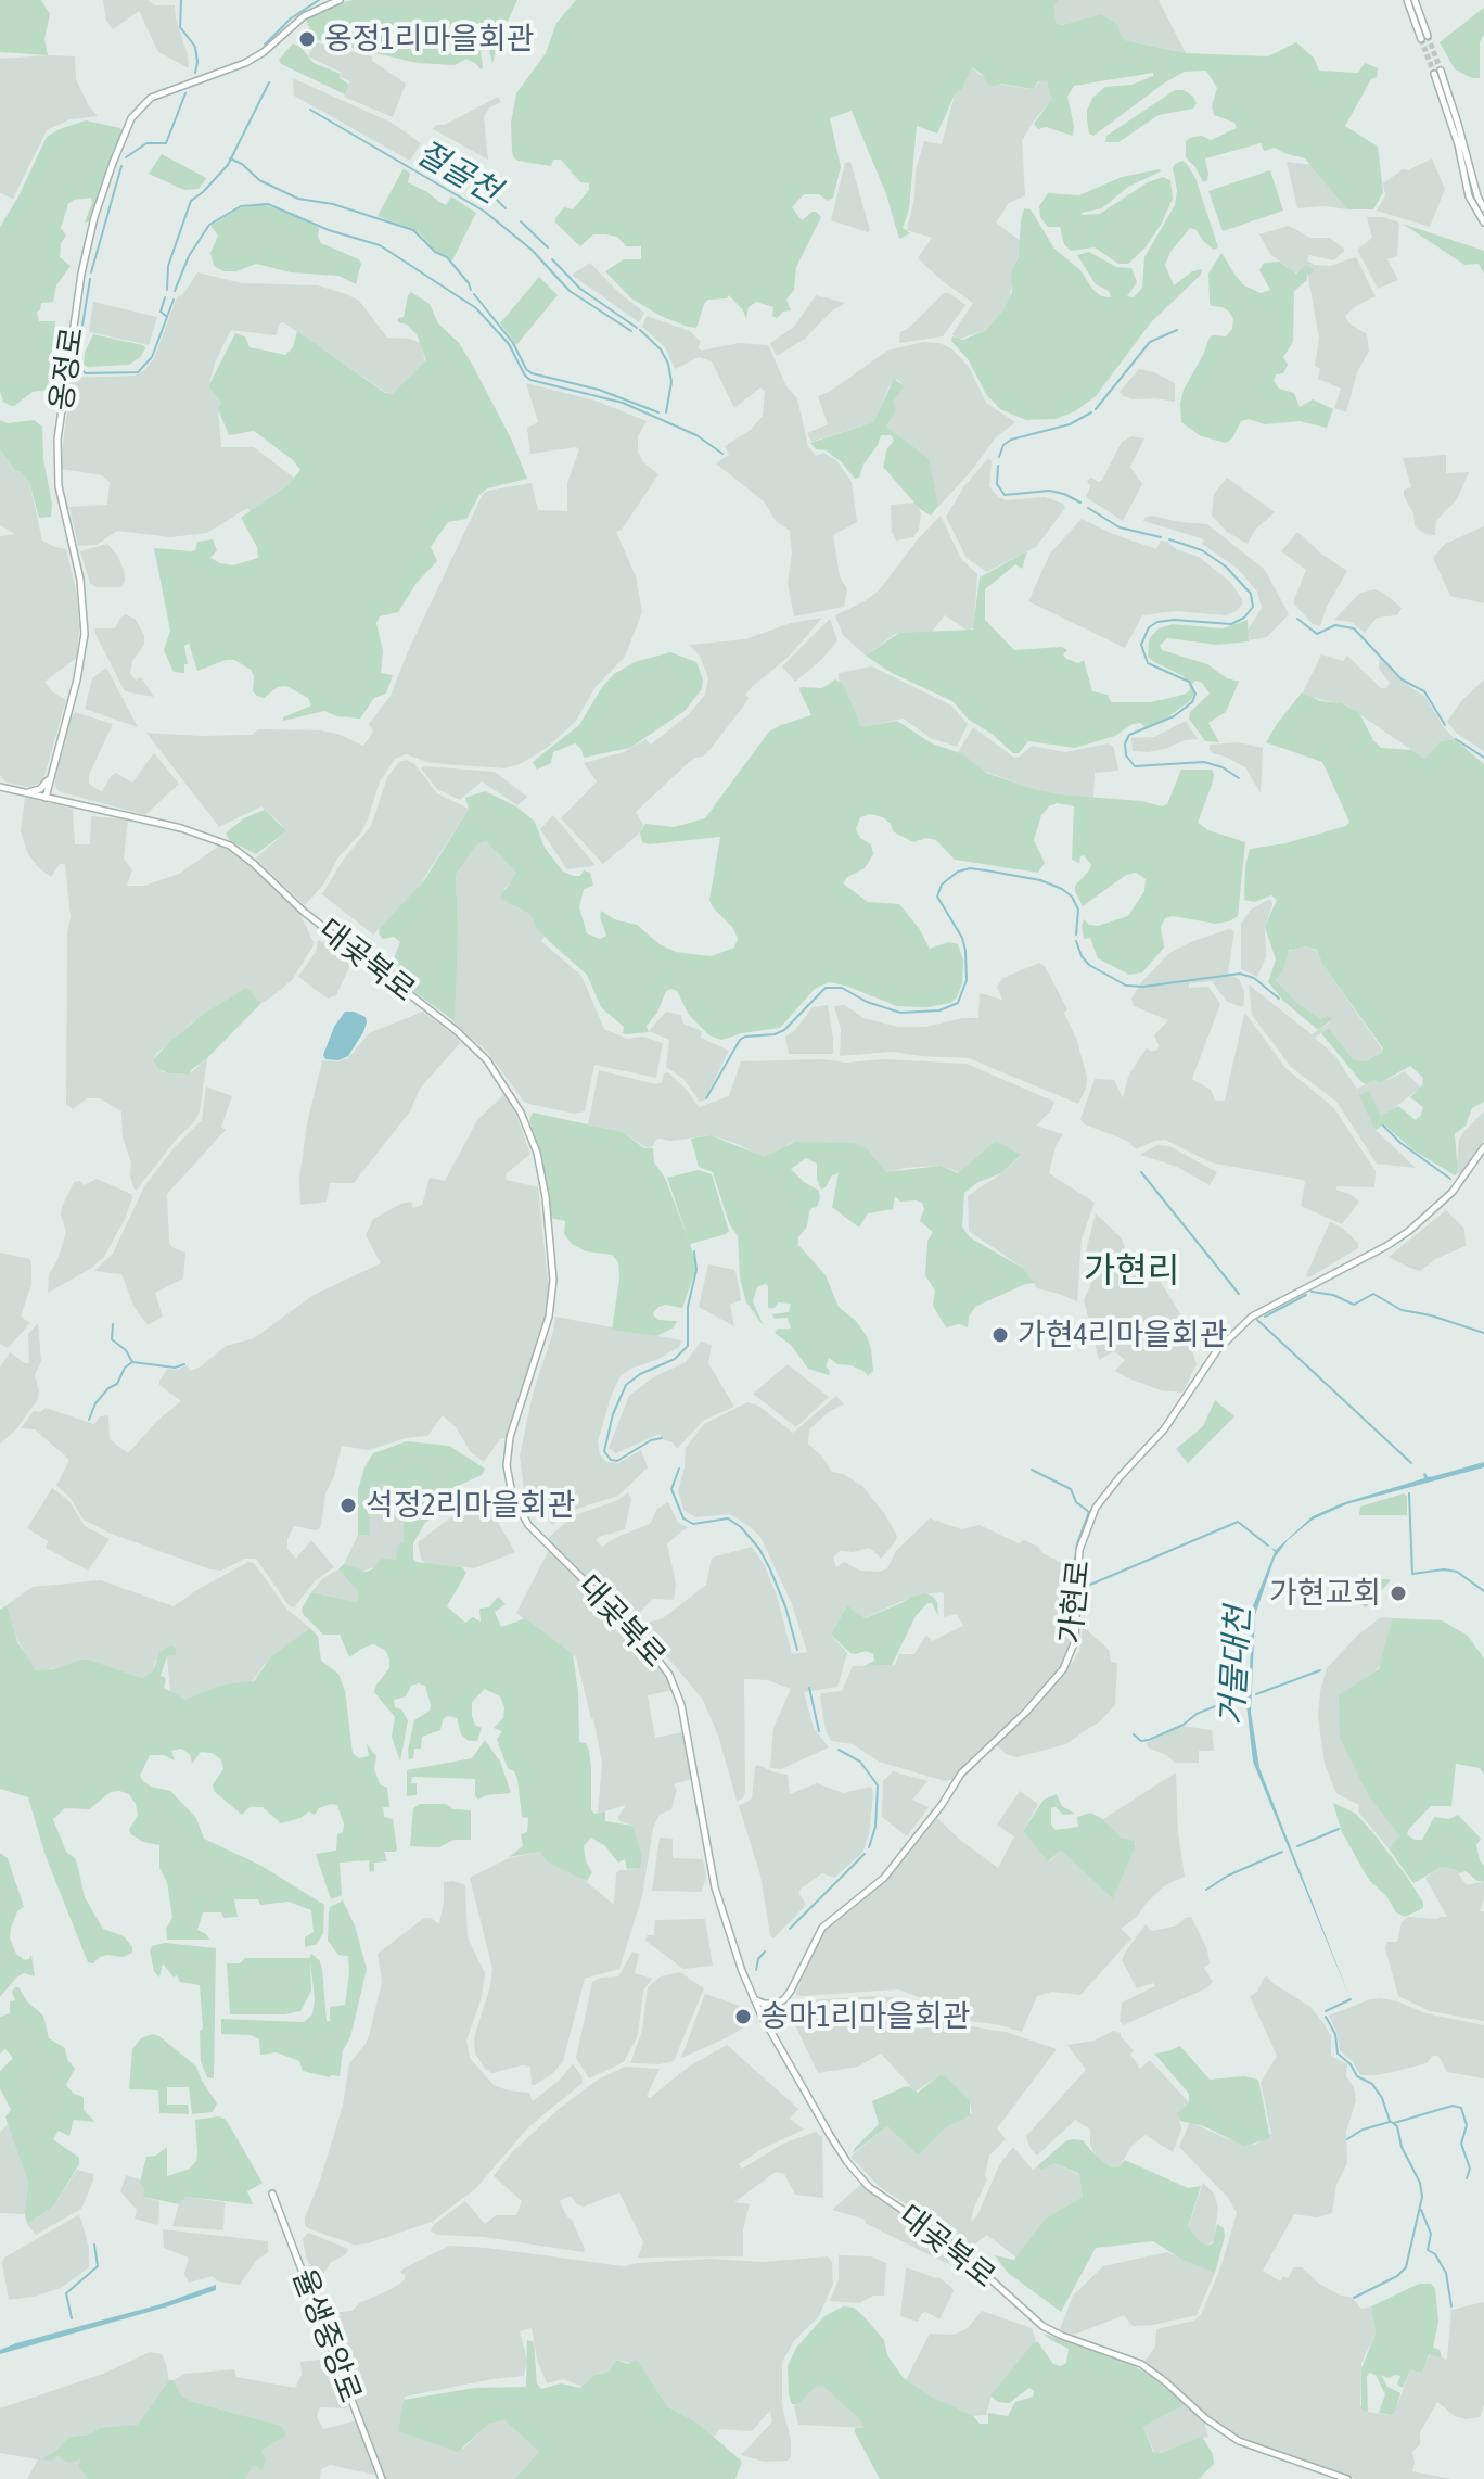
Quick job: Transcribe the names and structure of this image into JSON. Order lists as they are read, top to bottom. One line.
{"streets":{"street":["옹정로","대곶북로","가현로","율생중앙로"]},"crossings":[["옹정로","대곶북로"],["대곶북로","가현로"]],"districts":["가현리"],"water":["절골천","거물대천"],"places":["옹정1리마을회관","가현4리마을회관","석정2리마을회관","가현교회","송마1리마을회관"]}
